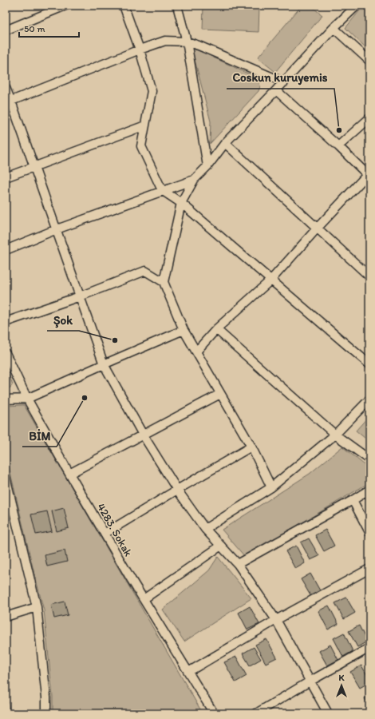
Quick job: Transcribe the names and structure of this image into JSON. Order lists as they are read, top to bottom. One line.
{"streets":{"street":["4283. Sokak"]},"places":["Coskun kuruyemis","Şok","BİM"],"scale_bar":"50 m","north":"top"}
